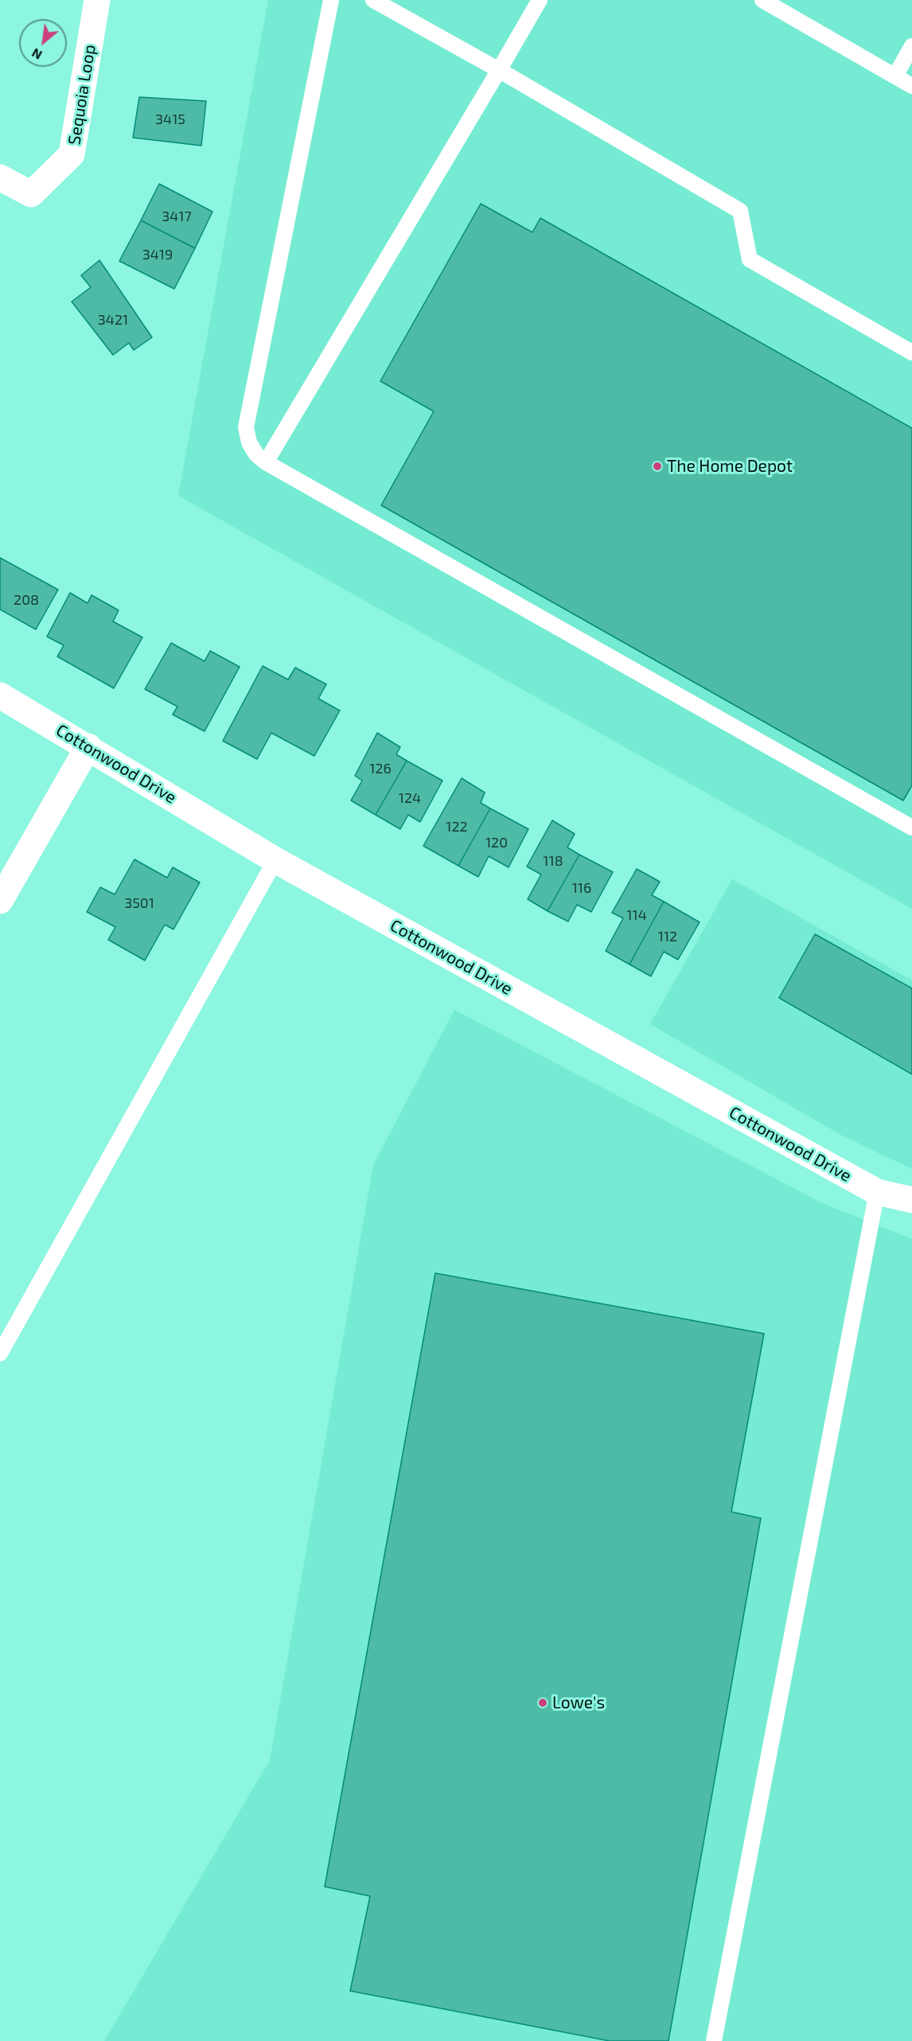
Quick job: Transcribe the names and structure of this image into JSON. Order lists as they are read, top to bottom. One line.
{"streets":{"street":["Sequoia Loop","Cottonwood Drive"]},"places":["The Home Depot","Lowe's"],"house_numbers":["3415","3417","3419","3421","208","126","124","122","120","118","116","3501","114","112"],"north":"bottom left"}
